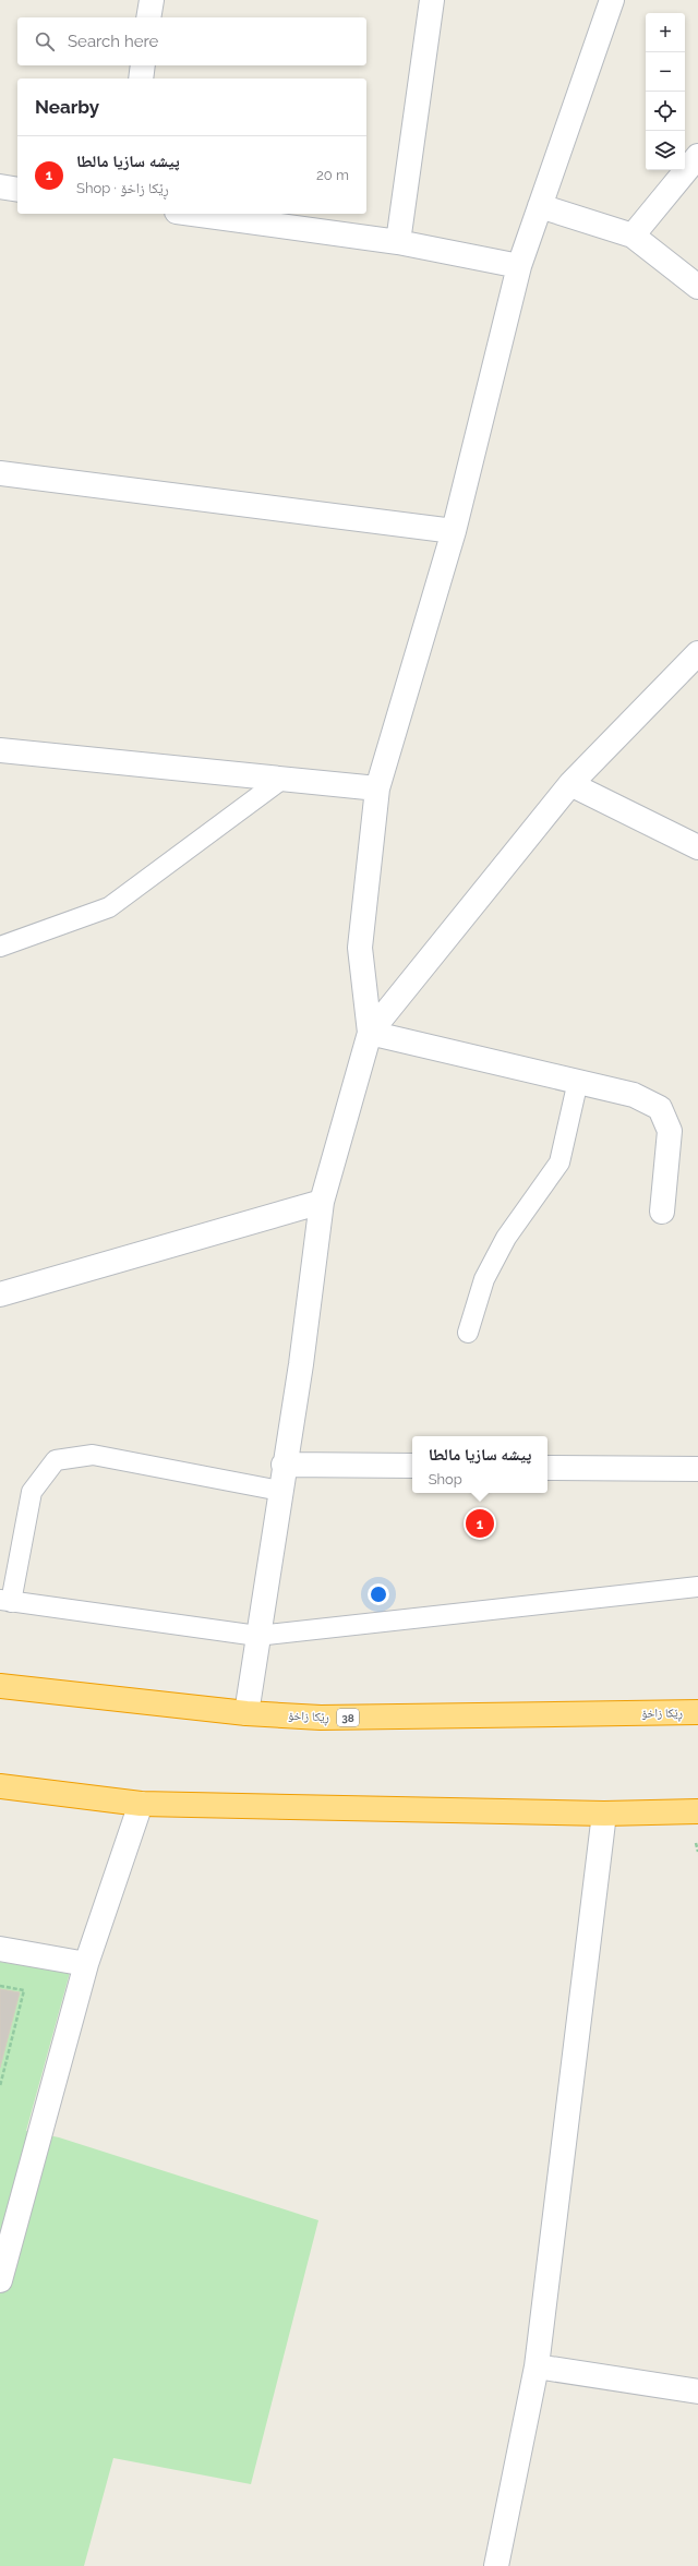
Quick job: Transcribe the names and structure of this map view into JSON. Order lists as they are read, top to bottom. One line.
{"streets":{"highway":["ڕێکا زاخۆ","38"]},"page":{"map_buttons":["+","−"],"search":"Search here","heading":"Nearby","list":[{"mark":"1","name":"پيشه سازيا مالطا","note":"Shop · ڕێکا زاخۆ","value":"20 m"}],"popup":["پيشه سازيا مالطا","Shop"],"pins":"1"}}
